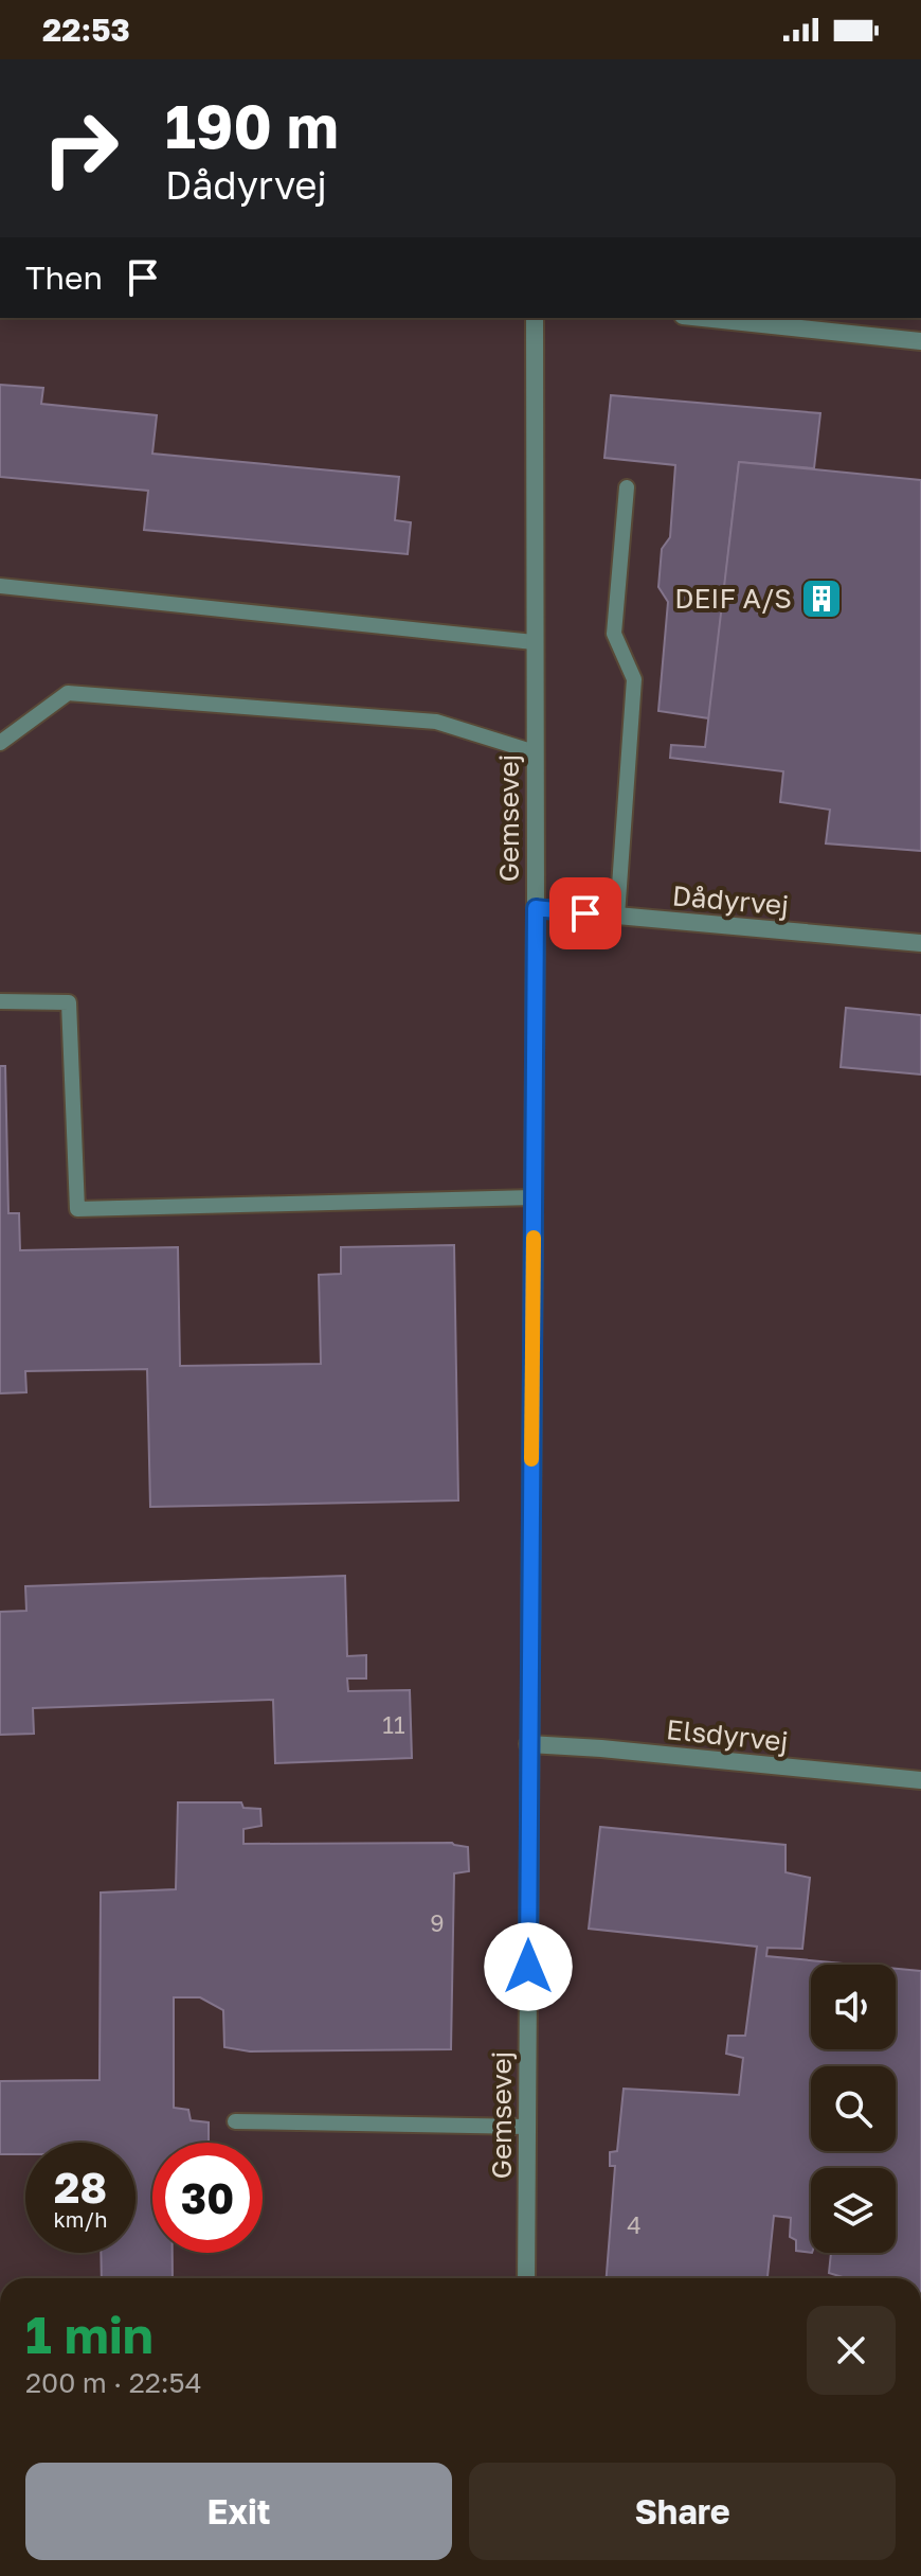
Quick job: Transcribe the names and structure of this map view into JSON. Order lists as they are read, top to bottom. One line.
{"streets":{"street":["Gemsevej","Dådyrvej","Elsdyrvej"]},"crossings":[["Gemsevej","Dådyrvej"],["Gemsevej","Elsdyrvej"]],"places":{"building":["DEIF A/S"]},"house_numbers":["11","9","4"],"page":{"status":"22:53","turn":["190 m","Dådyrvej"],"then":"Then","speed":"28 km/h","limit":"30","heading":["1 min","200 m · 22:54"],"buttons":["Exit","Share"]}}
